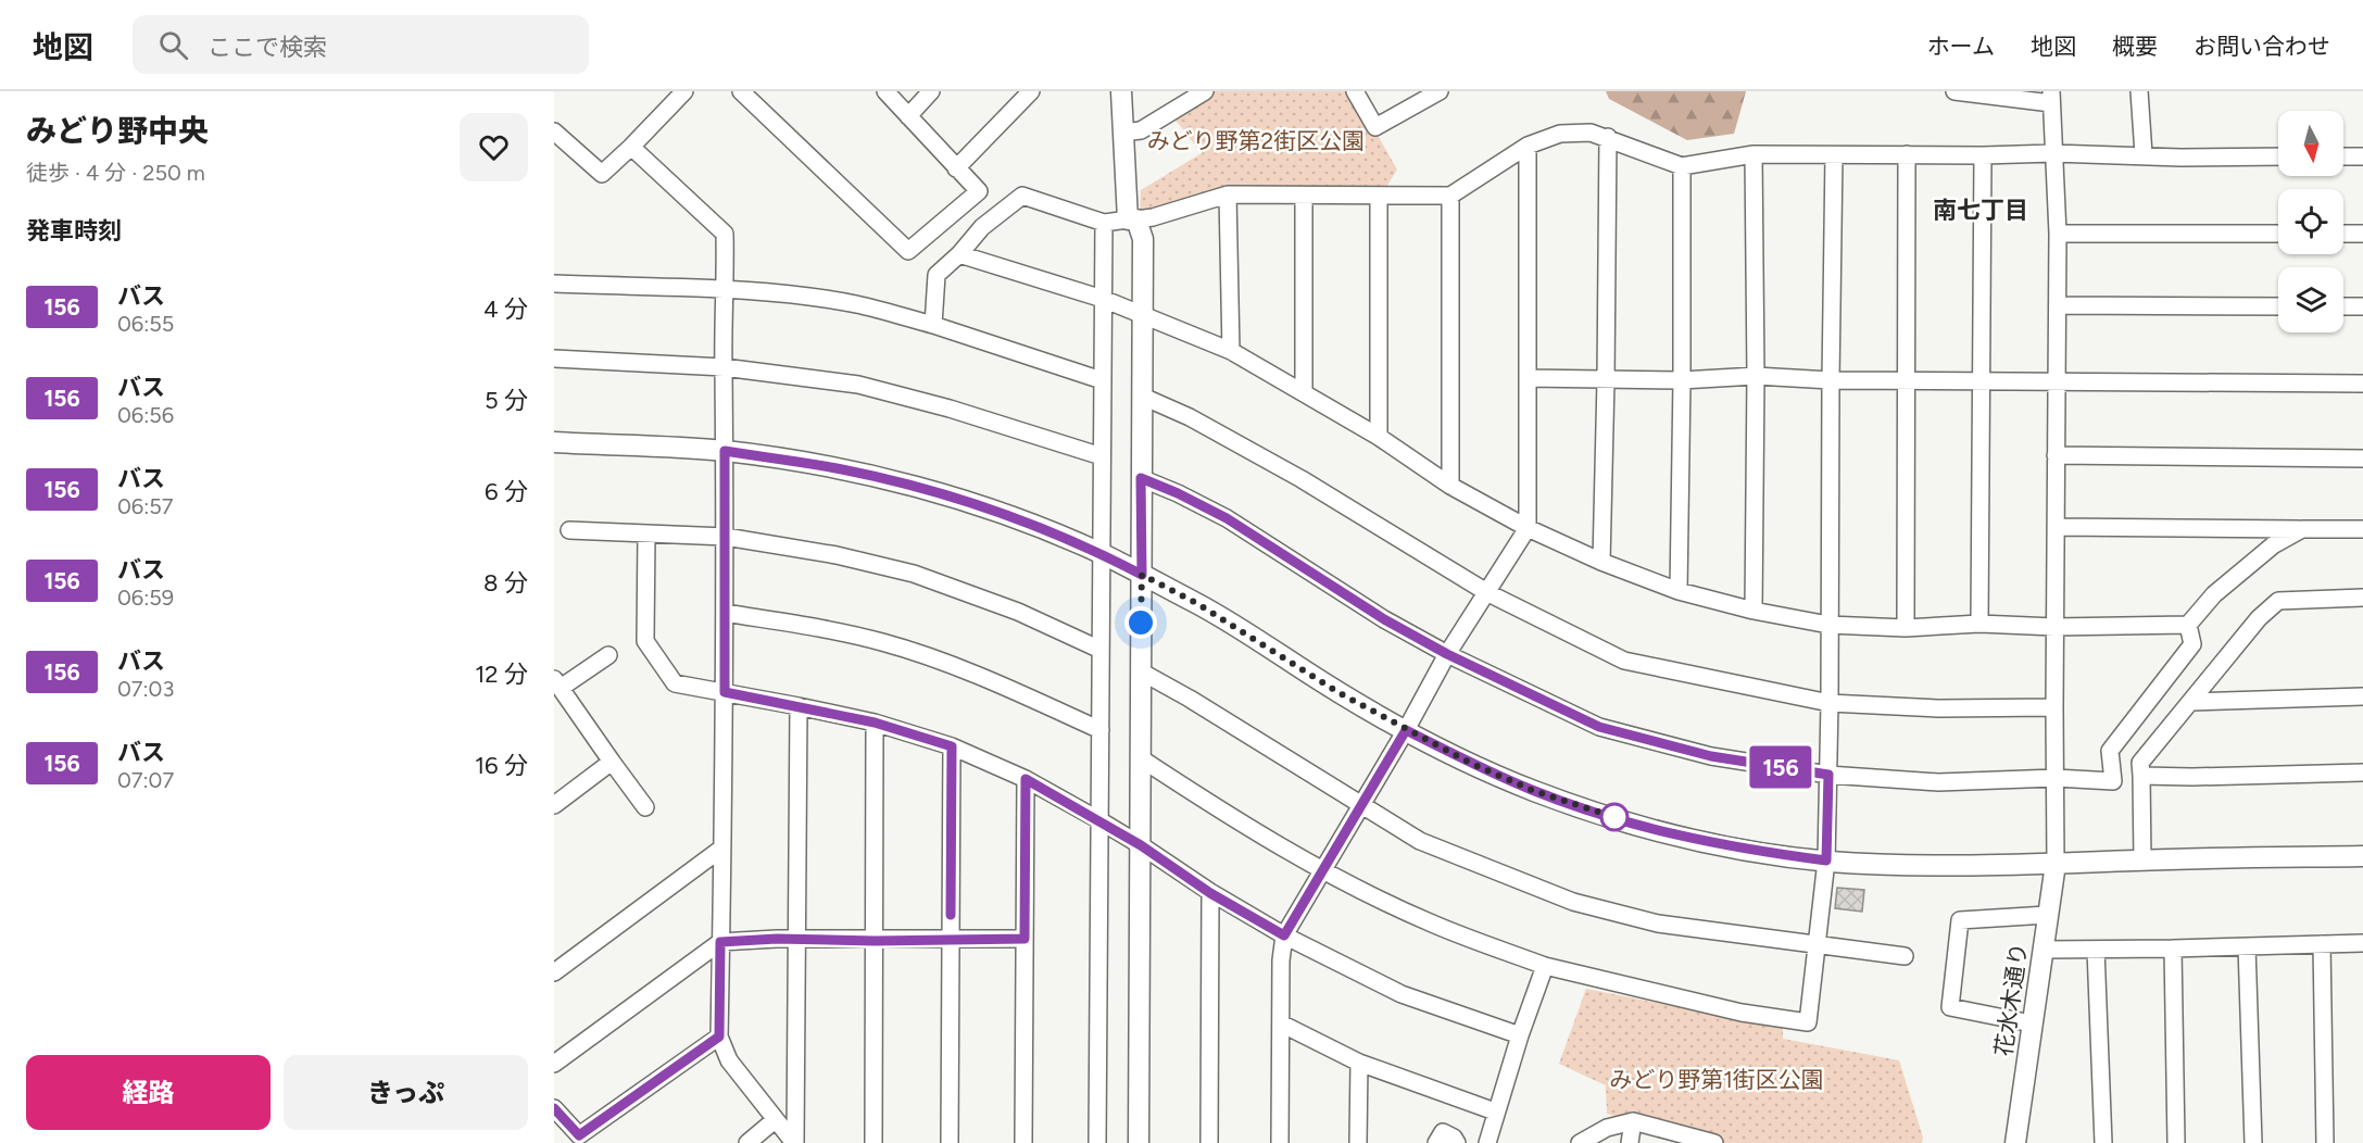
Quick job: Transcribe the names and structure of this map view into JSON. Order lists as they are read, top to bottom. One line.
{"streets":{"street":["花水木通り"]},"districts":["南七丁目"],"parks":["みどり野第2街区公園","みどり野第1街区公園"],"lines":["bus line 156"],"north":"bottom","page":{"header":"地図","search":"ここで検索","nav":["ホーム","地図","概要","お問い合わせ"],"heading":[["みどり野中央","徒歩 · 4 分 · 250 m"],"発車時刻"],"on_map":"156","list":[{"mark":"156","name":"バス","note":"06:55","value":"4 分"},{"mark":"156","name":"バス","note":"06:56","value":"5 分"},{"mark":"156","name":"バス","note":"06:57","value":"6 分"},{"mark":"156","name":"バス","note":"06:59","value":"8 分"},{"mark":"156","name":"バス","note":"07:03","value":"12 分"},{"mark":"156","name":"バス","note":"07:07","value":"16 分"}],"buttons":["経路","きっぷ"]}}
